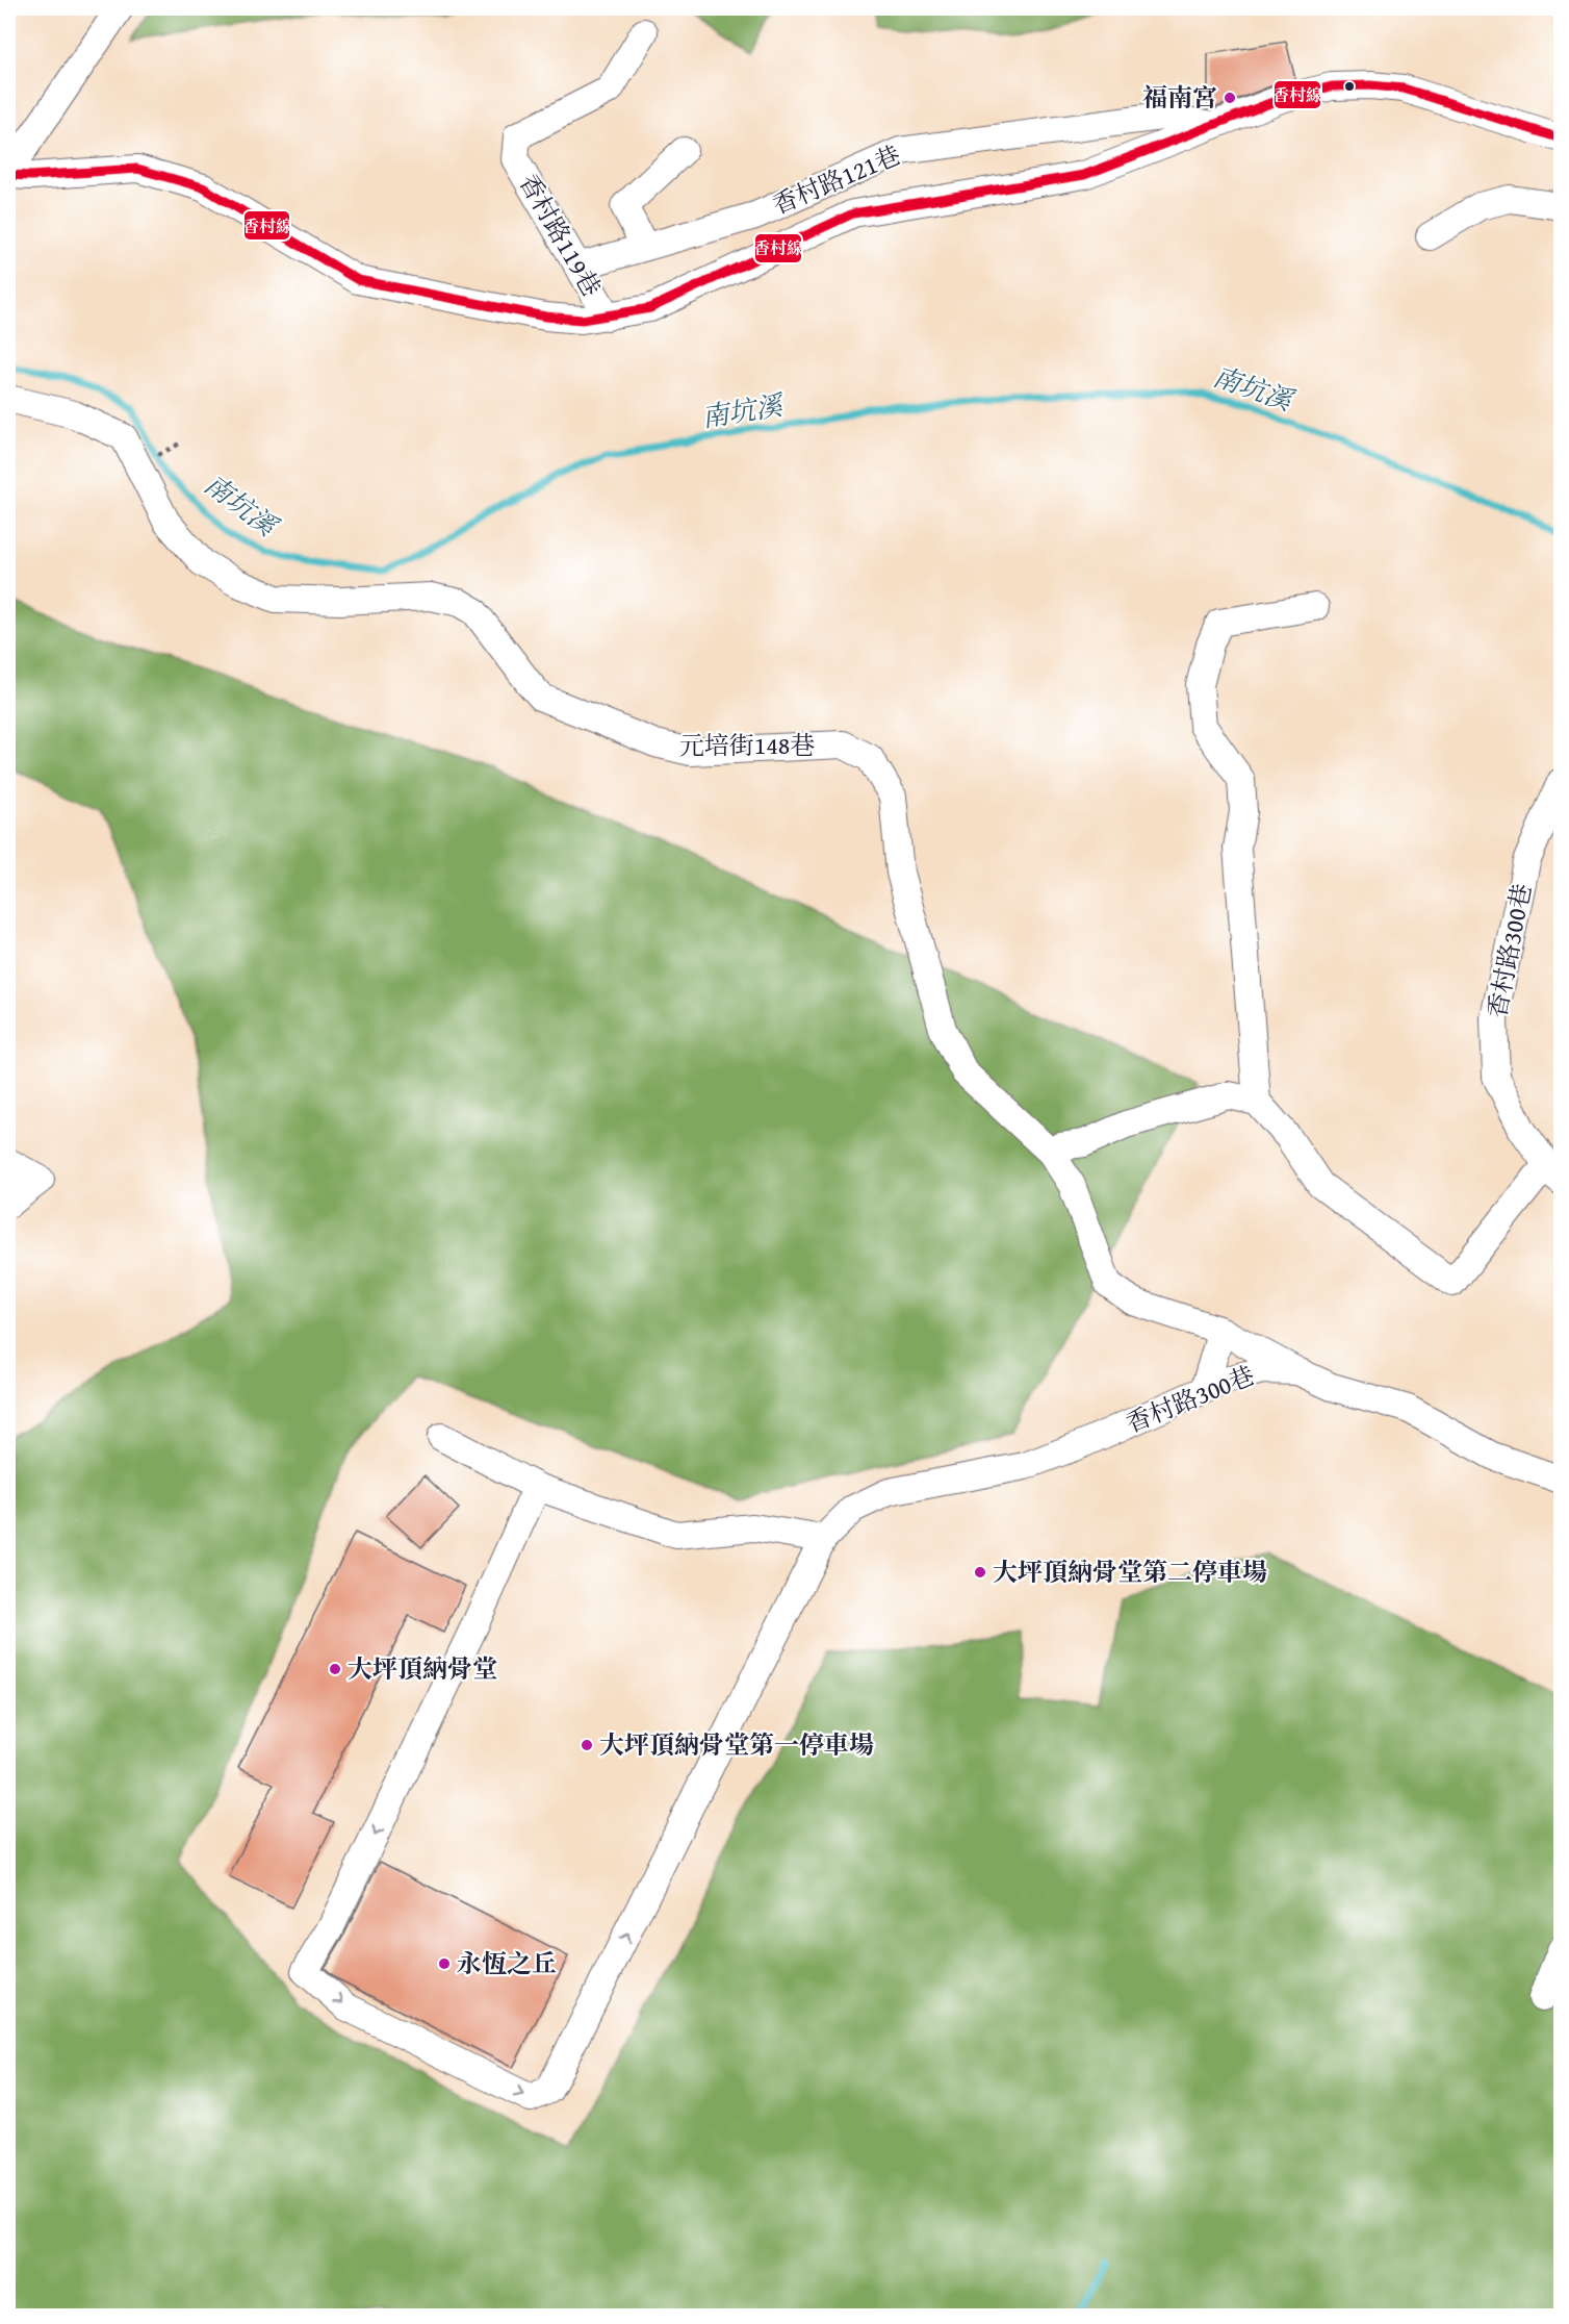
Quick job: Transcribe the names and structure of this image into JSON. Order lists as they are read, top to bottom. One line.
{"streets":{"street":["香村路121巷","香村路119巷","元培街148巷","香村路300巷"]},"crossings":[["香村路121巷","香村路119巷"],["元培街148巷","香村路300巷"]],"water":["南坑溪"],"places":["福南宮","大坪頂納骨堂第二停車場","大坪頂納骨堂","大坪頂納骨堂第一停車場","永恆之丘"],"lines":["transit line 香村線"]}
